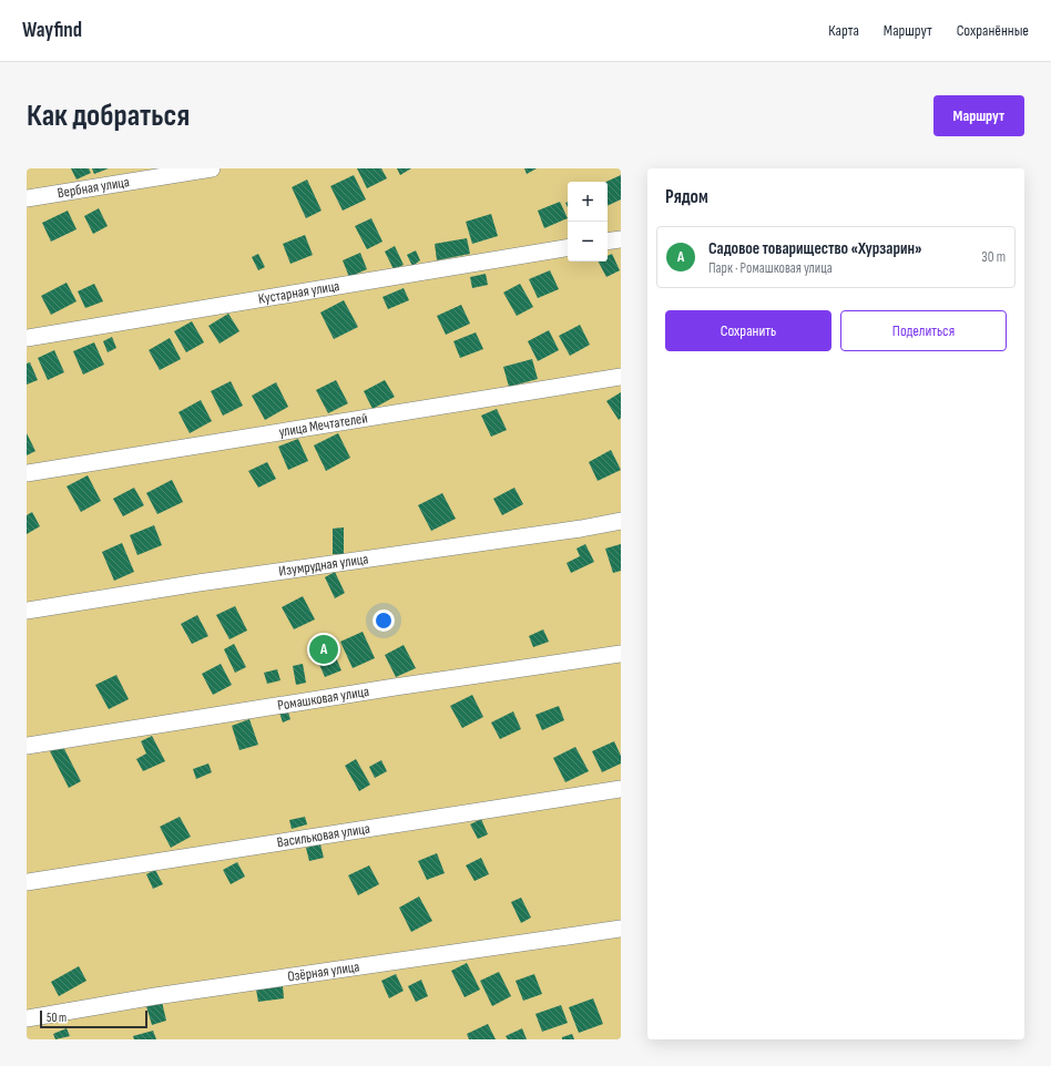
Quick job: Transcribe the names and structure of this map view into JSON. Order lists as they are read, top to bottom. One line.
{"streets":{"street":["Вербная улица","Кустарная улица","улица Мечтателей","Изумрудная улица","Ромашковая улица","Васильковая улица","Озёрная улица"]},"scale_bar":"50 m","page":{"header":"Wayfind","nav":["Карта","Маршрут","Сохранённые"],"buttons":["Маршрут",["Сохранить","Поделиться"]],"title":"Как добраться","heading":"Рядом","map_buttons":["+","−"],"list":[{"mark":"A","name":"Садовое товарищество «Хурзарин»","note":"Парк · Ромашковая улица","value":"30 m"}],"pins":"A","scale":"50 m"}}
